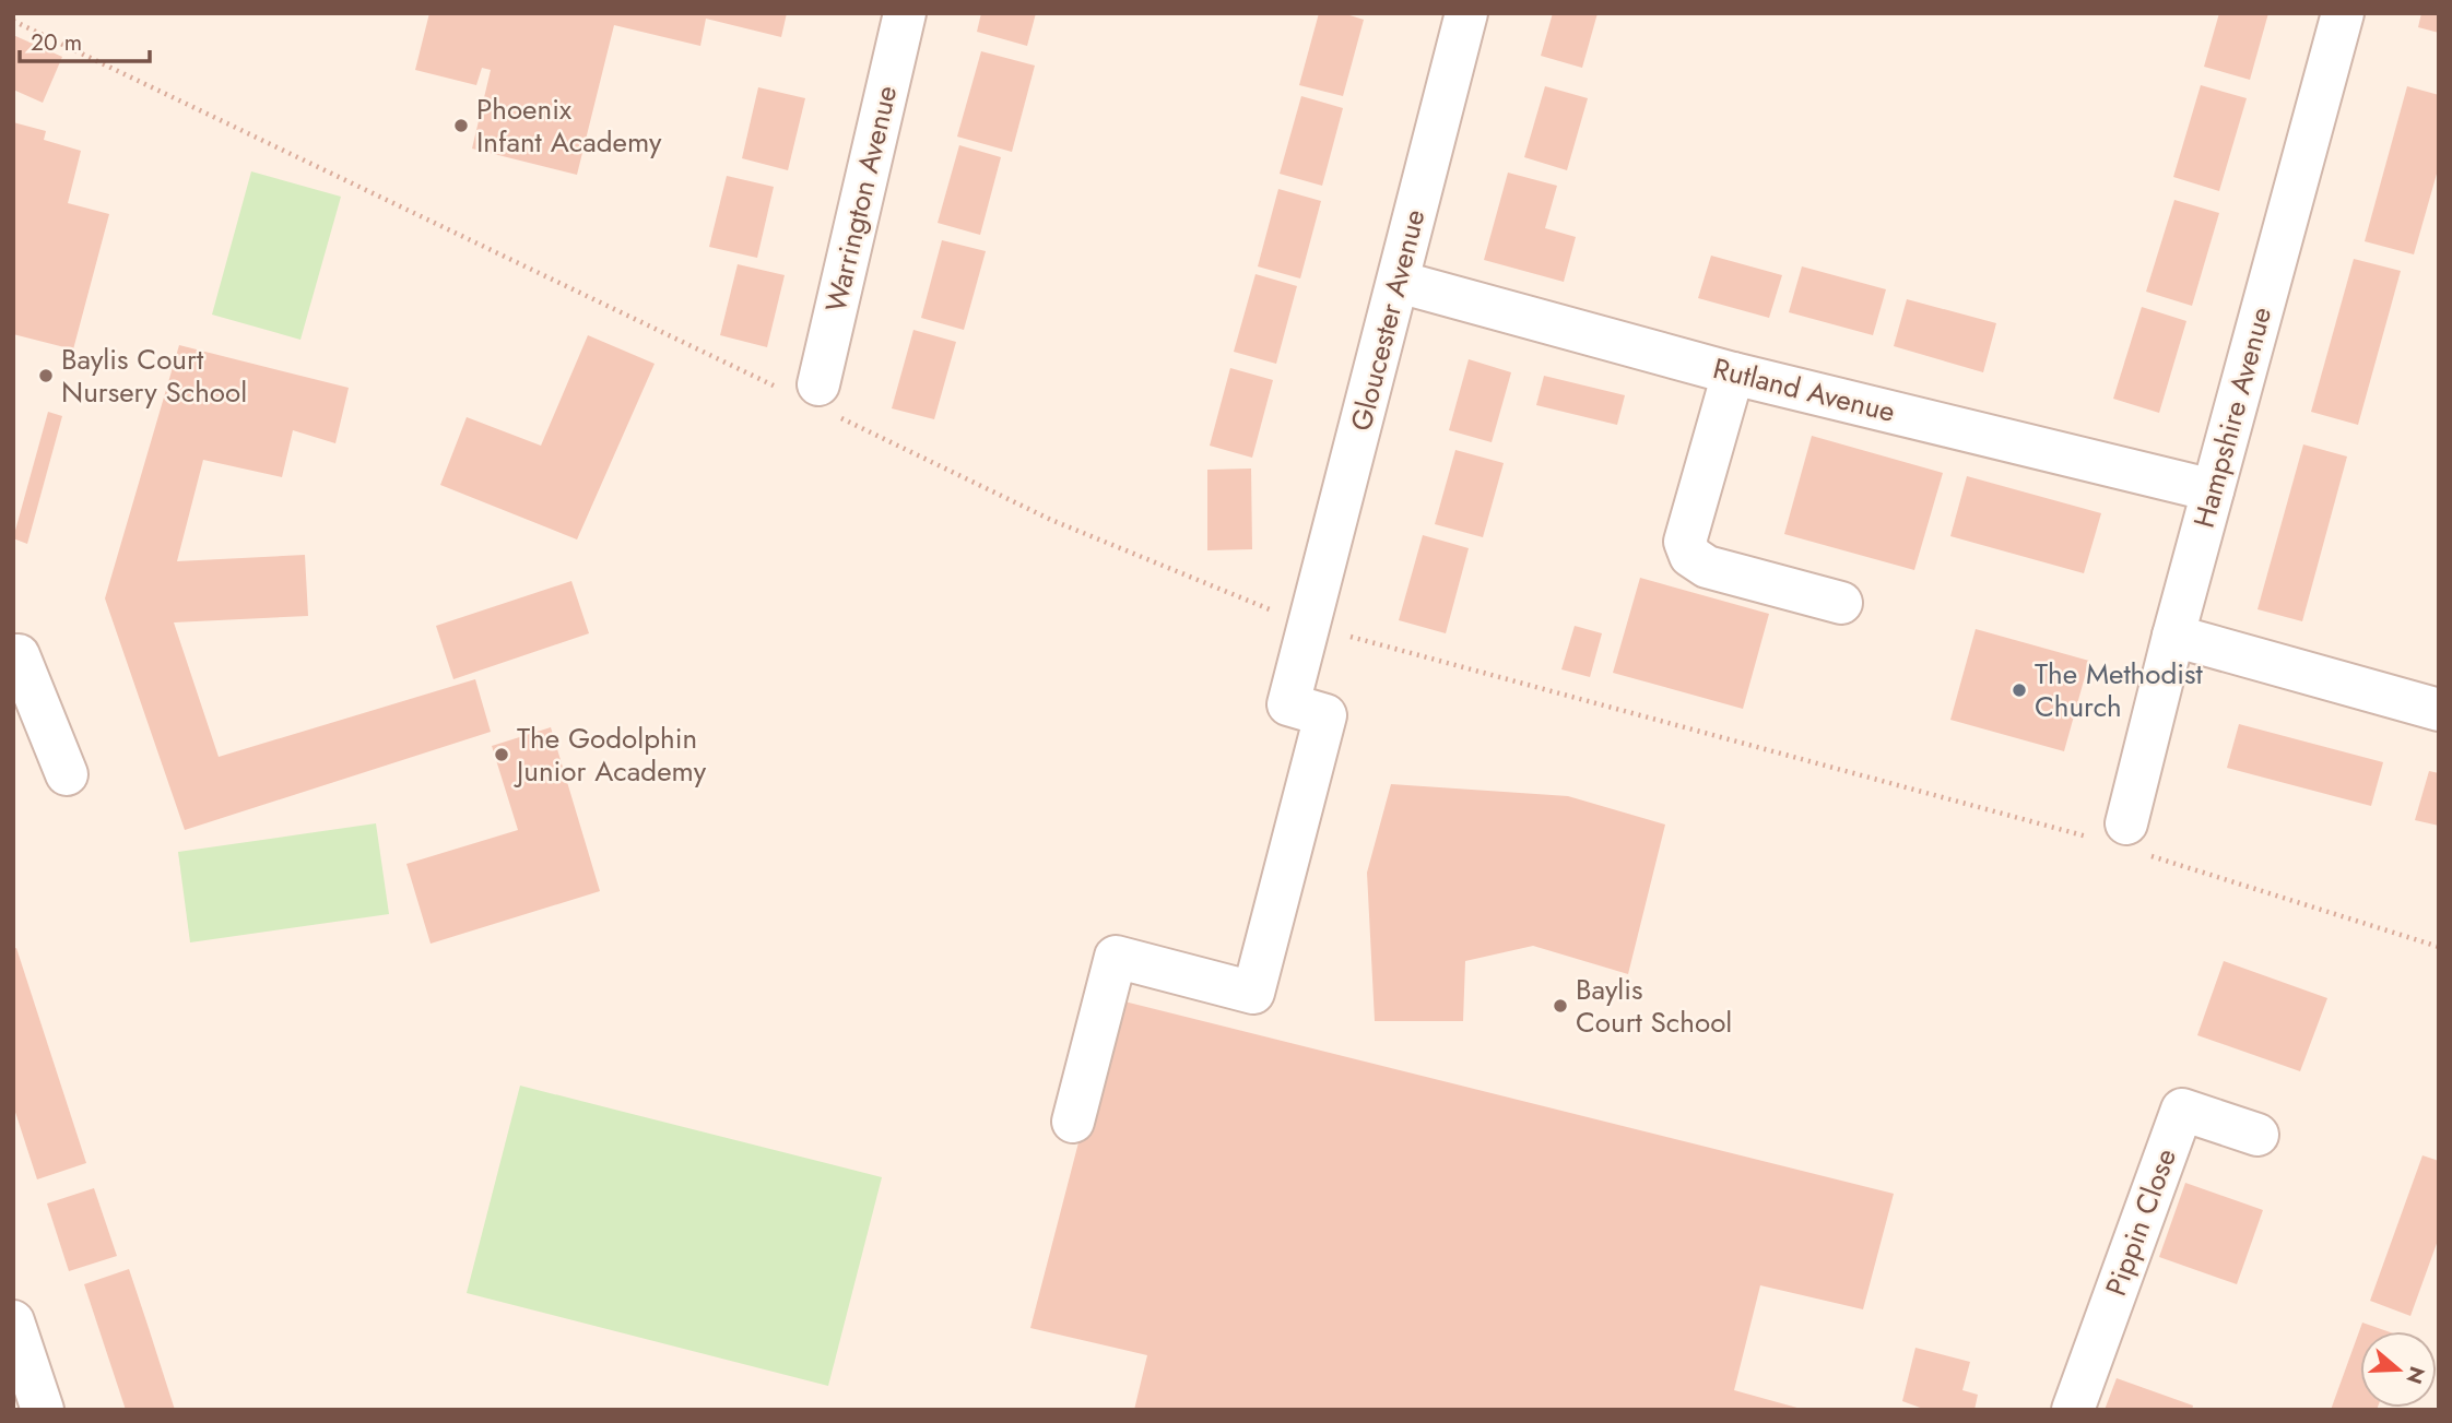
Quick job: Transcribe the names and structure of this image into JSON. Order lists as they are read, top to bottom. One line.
{"streets":{"street":["Warrington Avenue","Gloucester Avenue","Rutland Avenue","Hampshire Avenue","Pippin Close"]},"crossings":[["Gloucester Avenue","Rutland Avenue"],["Rutland Avenue","Hampshire Avenue"]],"places":["Phoenix Infant Academy","Baylis Court Nursery School","The Methodist Church","The Godolphin Junior Academy","Baylis Court School"],"scale_bar":"20 m","north":"right"}
